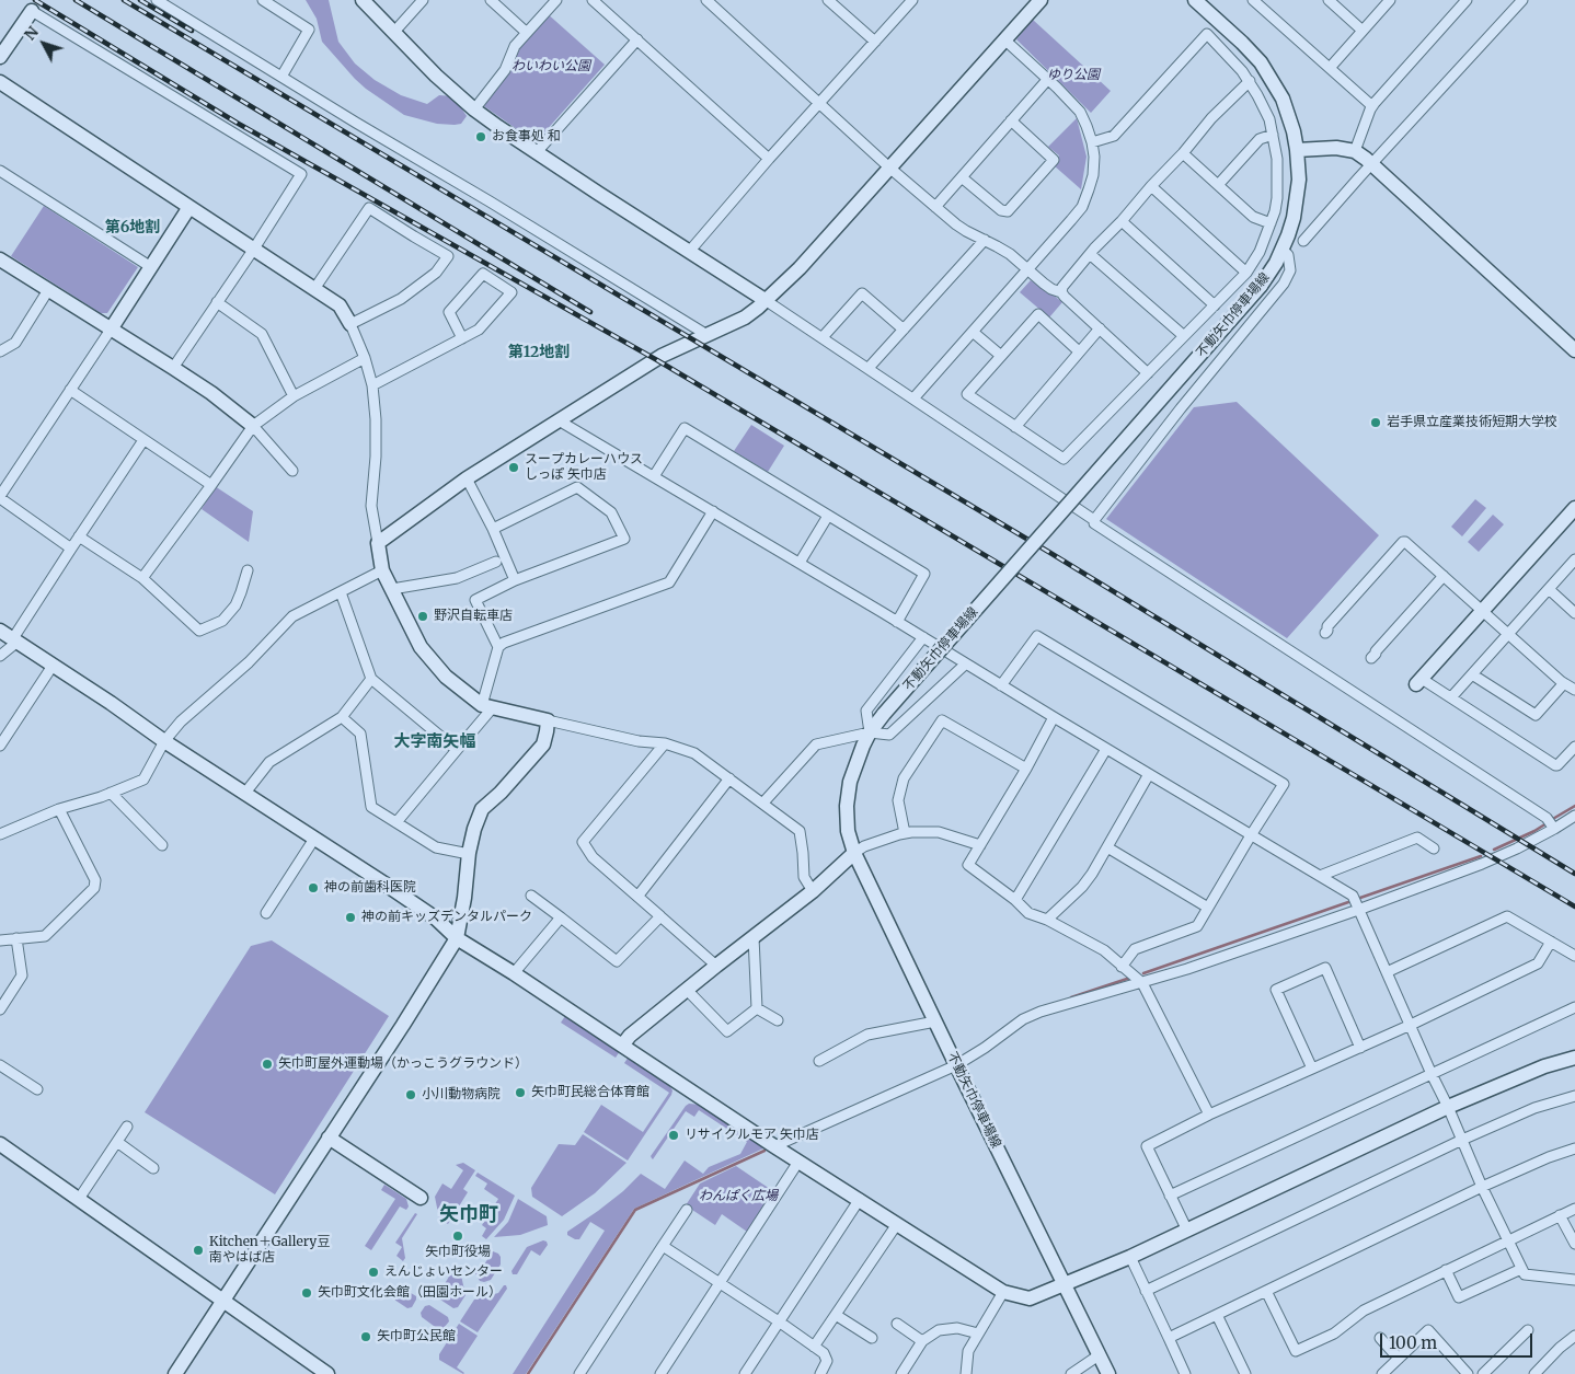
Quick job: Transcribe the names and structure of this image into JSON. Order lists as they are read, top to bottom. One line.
{"streets":{"street":["不動矢巾停車場線"]},"districts":["第6地割","第12地割","大字南矢幅","矢巾町"],"parks":["わいわい公園","ゆり公園","わんぱく広場"],"places":["お食事処 和","岩手県立産業技術短期大学校","スープカレーハウス しっぽ 矢巾店","野沢自転車店","神の前歯科医院","神の前キッズデンタルパーク","矢巾町屋外運動場（かっこうグラウンド）","矢巾町民総合体育館","小川動物病院","リサイクルモア 矢巾店","矢巾町役場","Kitchen＋Gallery豆 南やはば店","えんじょいセンター","矢巾町文化会館（田園ホール）","矢巾町公民館"],"scale_bar":"100 m","north":"top left"}
